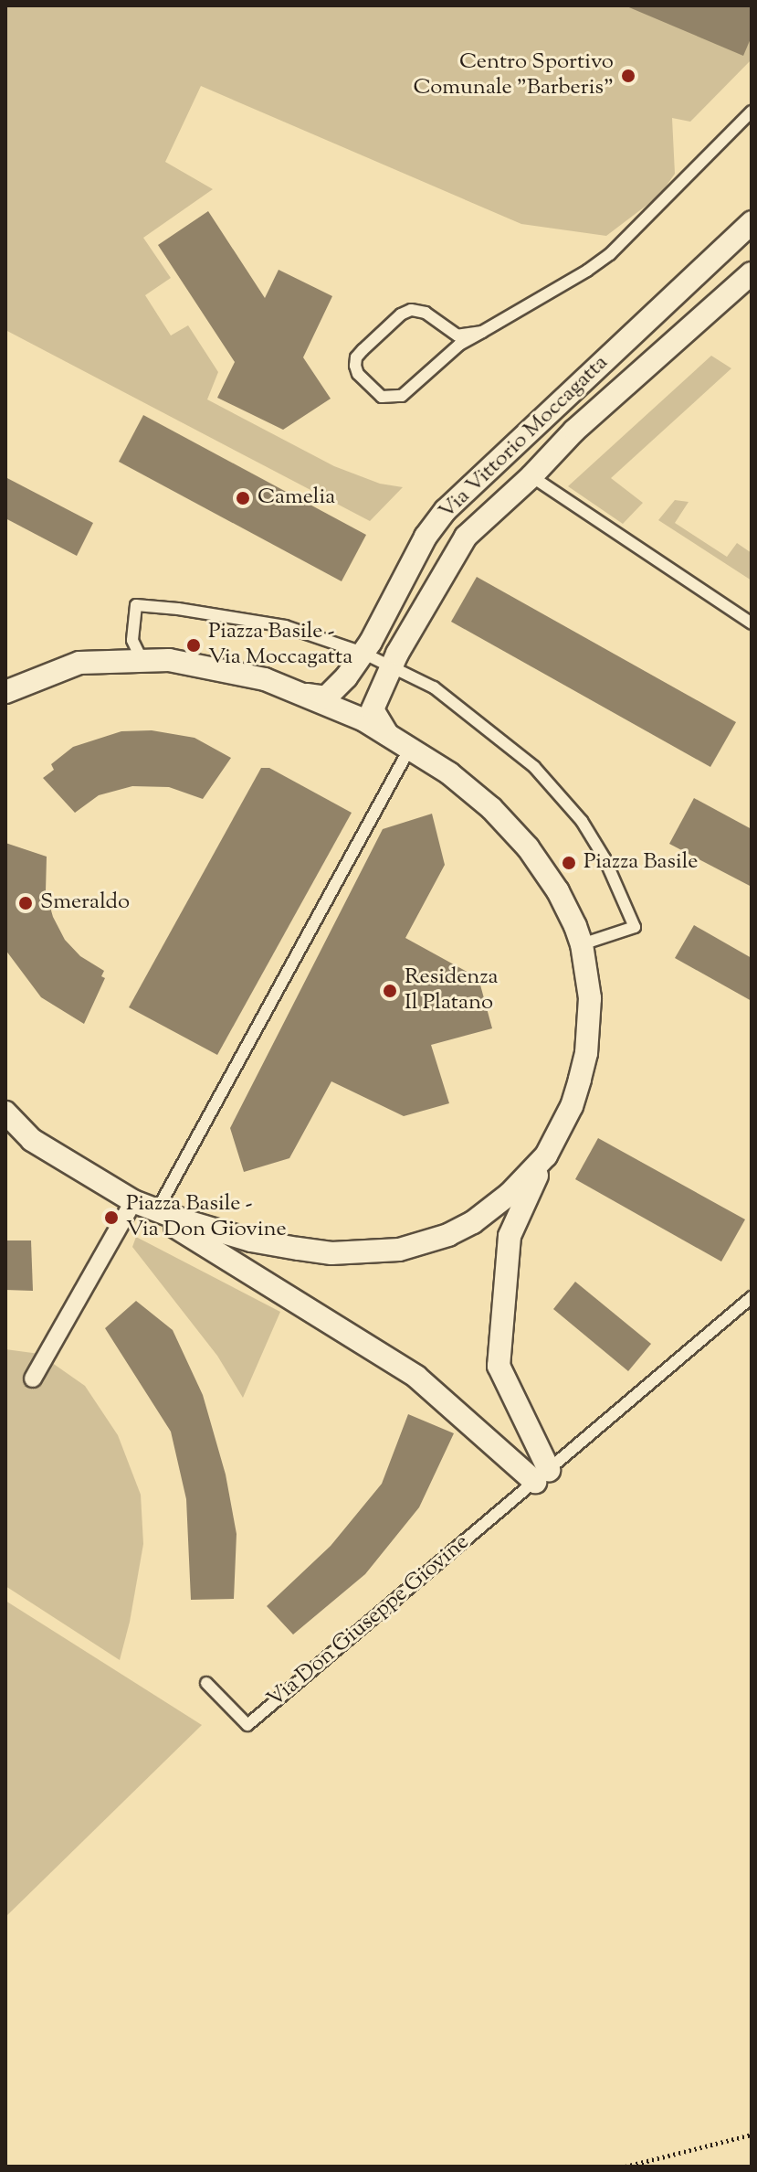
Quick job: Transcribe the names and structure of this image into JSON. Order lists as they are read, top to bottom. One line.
{"streets":{"street":["Via Vittorio Moccagatta"],"lane":["Via Don Giuseppe Giovine"]},"places":["Centro Sportivo Comunale \"Barberis\"","Camelia","Piazza Basile - Via Moccagatta","Piazza Basile","Smeraldo","Residenza Il Platano","Piazza Basile - Via Don Giovine"]}
